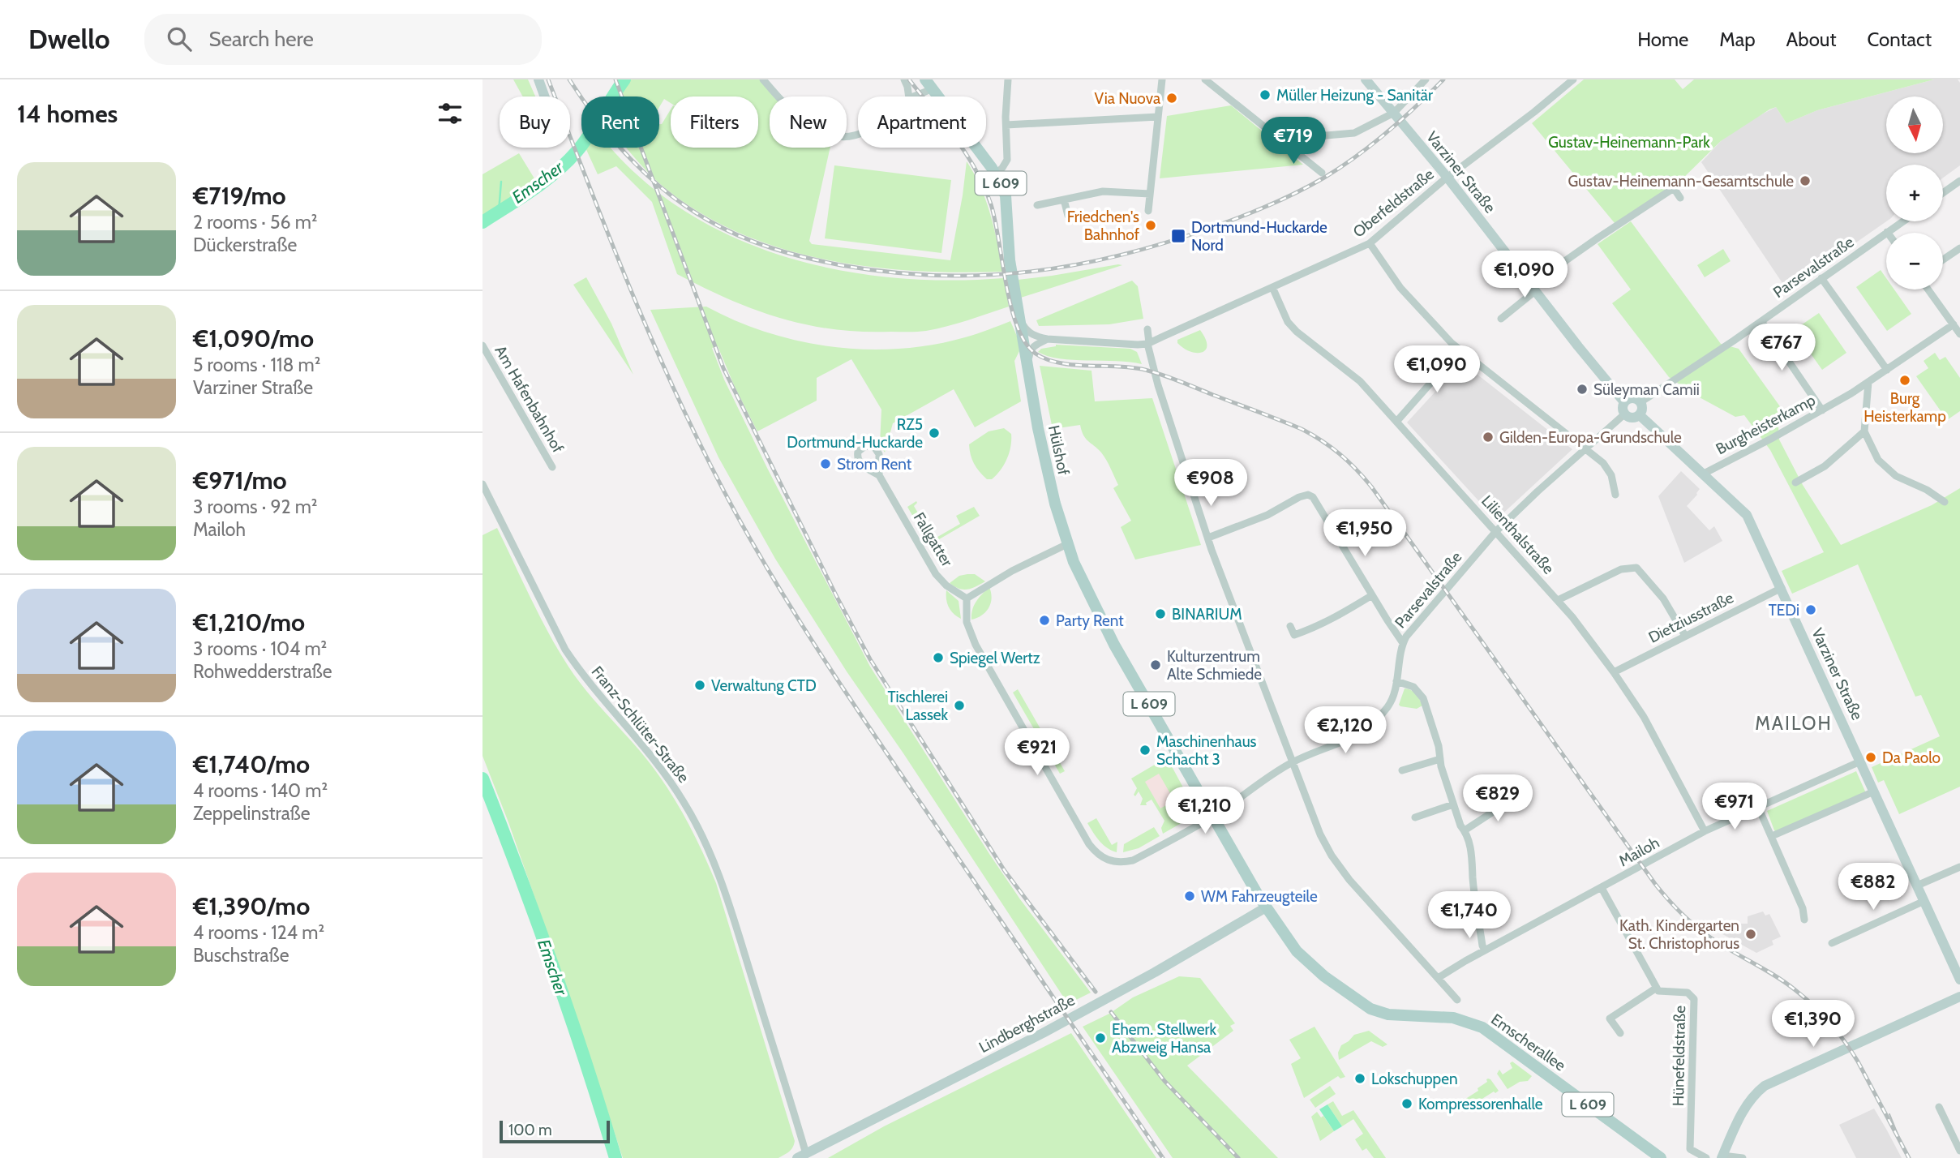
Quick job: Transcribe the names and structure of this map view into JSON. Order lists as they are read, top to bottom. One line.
{"streets":{"main road":["L 609","Hülshof","Emscherallee"],"street":["Varziner Straße","Oberfeldstraße","Parsevalstraße","Am Hafenbahnhof","Burgheisterkamp","Lilienthalstraße","Fallgatter","Dietziusstraße","Franz-Schlüter-Straße","Mailoh","Lindberghstraße","Hünefeldstraße"]},"crossings":[["Varziner Straße","Oberfeldstraße"],["Varziner Straße","Parsevalstraße"],["Varziner Straße","Burgheisterkamp"],["Varziner Straße","Dietziusstraße"],["Varziner Straße","Mailoh"],["Oberfeldstraße","Hülshof"],["Oberfeldstraße","Lilienthalstraße"],["Parsevalstraße","Hülshof"],["Parsevalstraße","Lilienthalstraße"],["Parsevalstraße","Fallgatter"],["Parsevalstraße","Emscherallee"],["Hülshof","Emscherallee"],["Lilienthalstraße","Dietziusstraße"],["Lilienthalstraße","Mailoh"],["Franz-Schlüter-Straße","Lindberghstraße"],["Mailoh","Hünefeldstraße"],["Lindberghstraße","Emscherallee"]],"districts":["MAILOH"],"water":["Emscher"],"parks":["Gustav-Heinemann-Park"],"places":{"other":["Müller Heizung - Sanitär","Via Nuova","Gustav-Heinemann-Gesamtschule","Friedchen's Bahnhof","Burg Heisterkamp","Süleyman Camii","RZ5 Dortmund-Huckarde","Gilden-Europa-Grundschule","Strom Rent","TEDi","BINARIUM","Party Rent","Spiegel Wertz","Kulturzentrum Alte Schmiede","Verwaltung CTD","Tischlerei Lassek","Maschinenhaus Schacht 3","Da Paolo","WM Fahrzeugteile","Kath. Kindergarten St. Christophorus","Ehem. Stellwerk Abzweig Hansa","Lokschuppen","Kompressorenhalle"],"transit":["Dortmund-Huckarde Nord"]},"scale_bar":"100 m","north":"bottom","page":{"header":"Dwello","search":"Search here","nav":["Home","Map","About","Contact"],"heading":"14 homes","map_buttons":["+","−"],"chip":["Buy","Rent","Filters","New","Apartment"],"price":["€719","€1,090","€767","€1,090","€908","€1,950","€2,120","€921","€829","€971","€1,210","€882","€1,740","€1,390"],"list":[{"name":"€719/mo","note":"2 rooms · 56 m² · Dückerstraße"},{"name":"€1,090/mo","note":"5 rooms · 118 m² · Varziner Straße"},{"name":"€971/mo","note":"3 rooms · 92 m² · Mailoh"},{"name":"€1,210/mo","note":"3 rooms · 104 m² · Rohwedderstraße"},{"name":"€1,740/mo","note":"4 rooms · 140 m² · Zeppelinstraße"},{"name":"€1,390/mo","note":"4 rooms · 124 m² · Buschstraße"}],"scale":"100 m"}}
